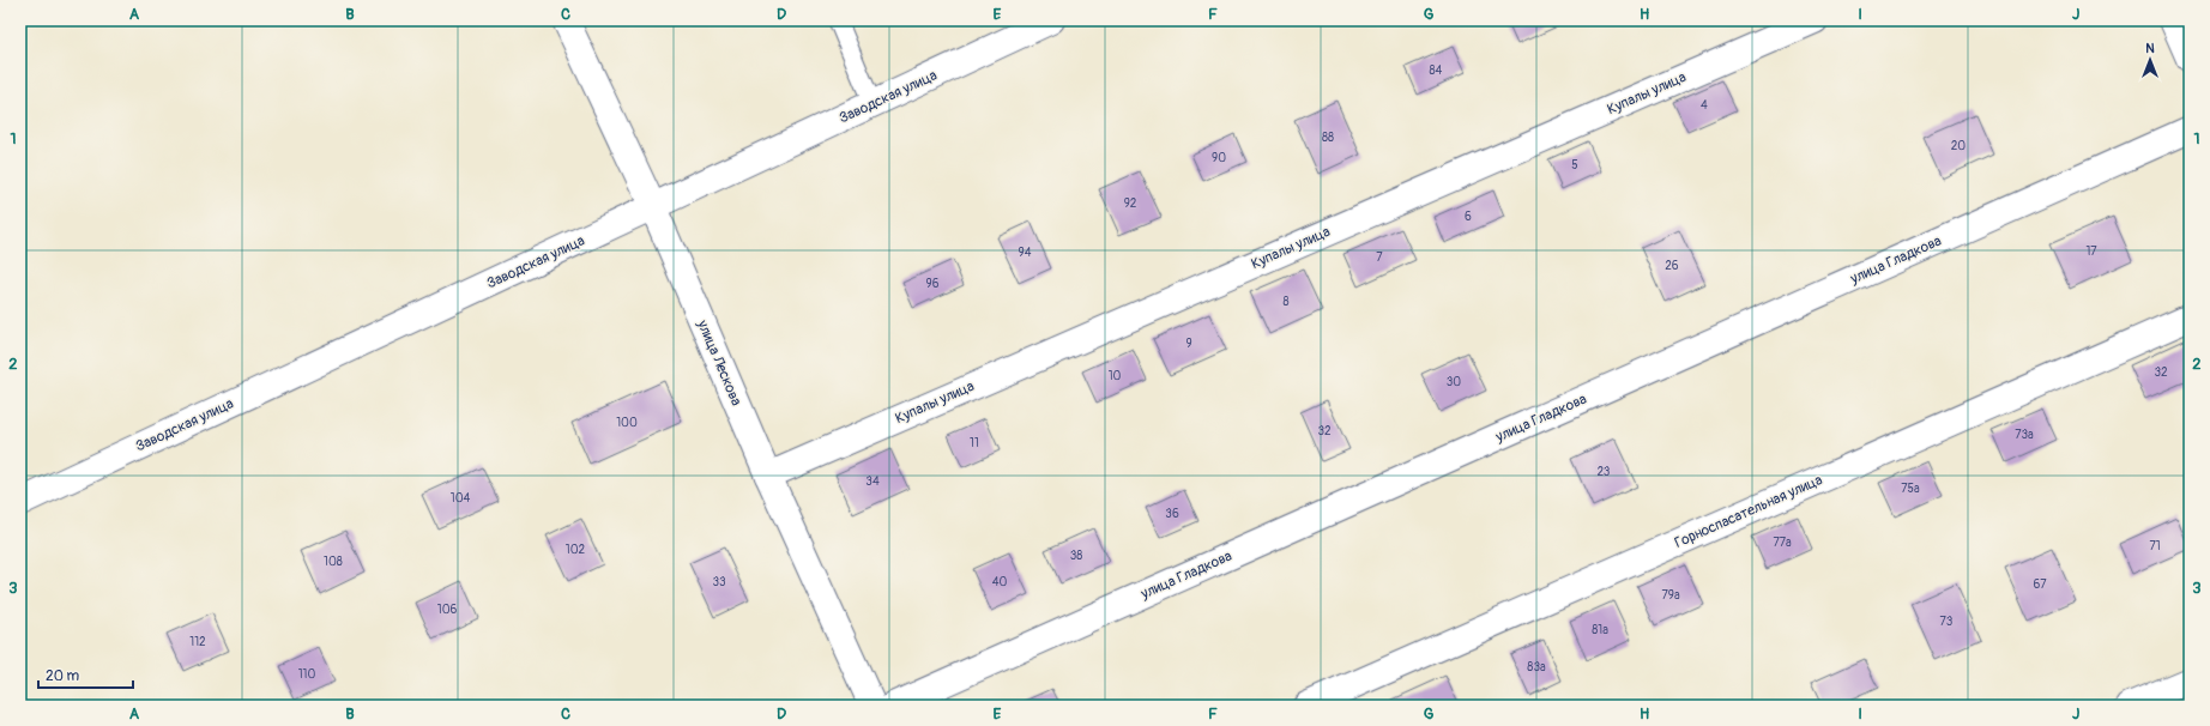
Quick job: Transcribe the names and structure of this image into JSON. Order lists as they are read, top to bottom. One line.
{"streets":{"street":["Купалы улица","Заводская улица","улица Гладкова","улица Лескова","Горноспасательная улица"]},"crossings":[["Купалы улица","улица Лескова"],["Заводская улица","улица Лескова"]],"house_numbers":["84","4","88","20","90","5","92","6","17","94","7","26","96","8","9","32","10","30","100","32","73а","11","23","34","75а","104","36","77а","71","102","38","108","33","40","67","79а","106","73","81а","112","83а","110"],"scale_bar":"20 m","north":"top","grid":{"columns":["A","B","C","D","E","F","G","H","I","J"],"rows":["1","2","3"]}}
